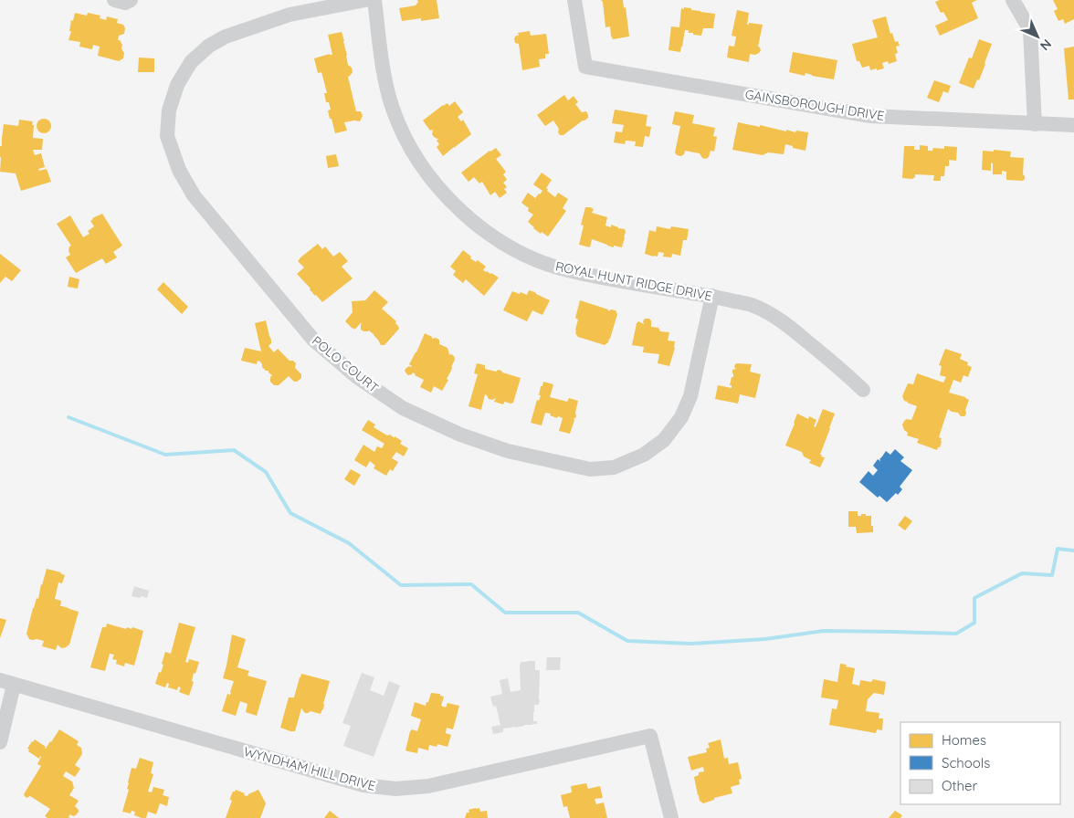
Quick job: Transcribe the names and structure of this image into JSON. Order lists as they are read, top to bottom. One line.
{"streets":{"street":["GAINSBOROUGH DRIVE","ROYAL HUNT RIDGE DRIVE","POLO COURT","WYNDHAM HILL DRIVE"]},"crossings":[["ROYAL HUNT RIDGE DRIVE","POLO COURT"]],"legend":["Homes","Schools","Other"],"north":"bottom right"}
